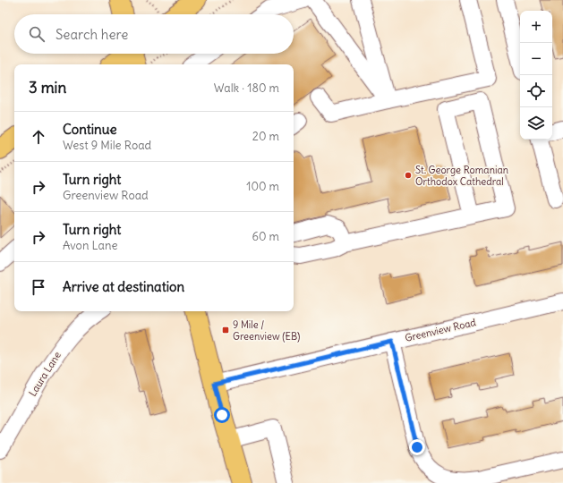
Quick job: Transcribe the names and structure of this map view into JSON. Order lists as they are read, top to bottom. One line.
{"streets":{"street":["Greenview Road","Laura Lane"]},"places":{"other":["St. George Romanian Orthodox Cathedral"],"transit":["9 Mile / Greenview (EB)"]},"page":{"map_buttons":["+","−"],"search":"Search here","heading":["3 min","Walk · 180 m"],"list":[["Continue","West 9 Mile Road","20 m"],["Turn right","Greenview Road","100 m"],["Turn right","Avon Lane","60 m"],"Arrive at destination"]}}
